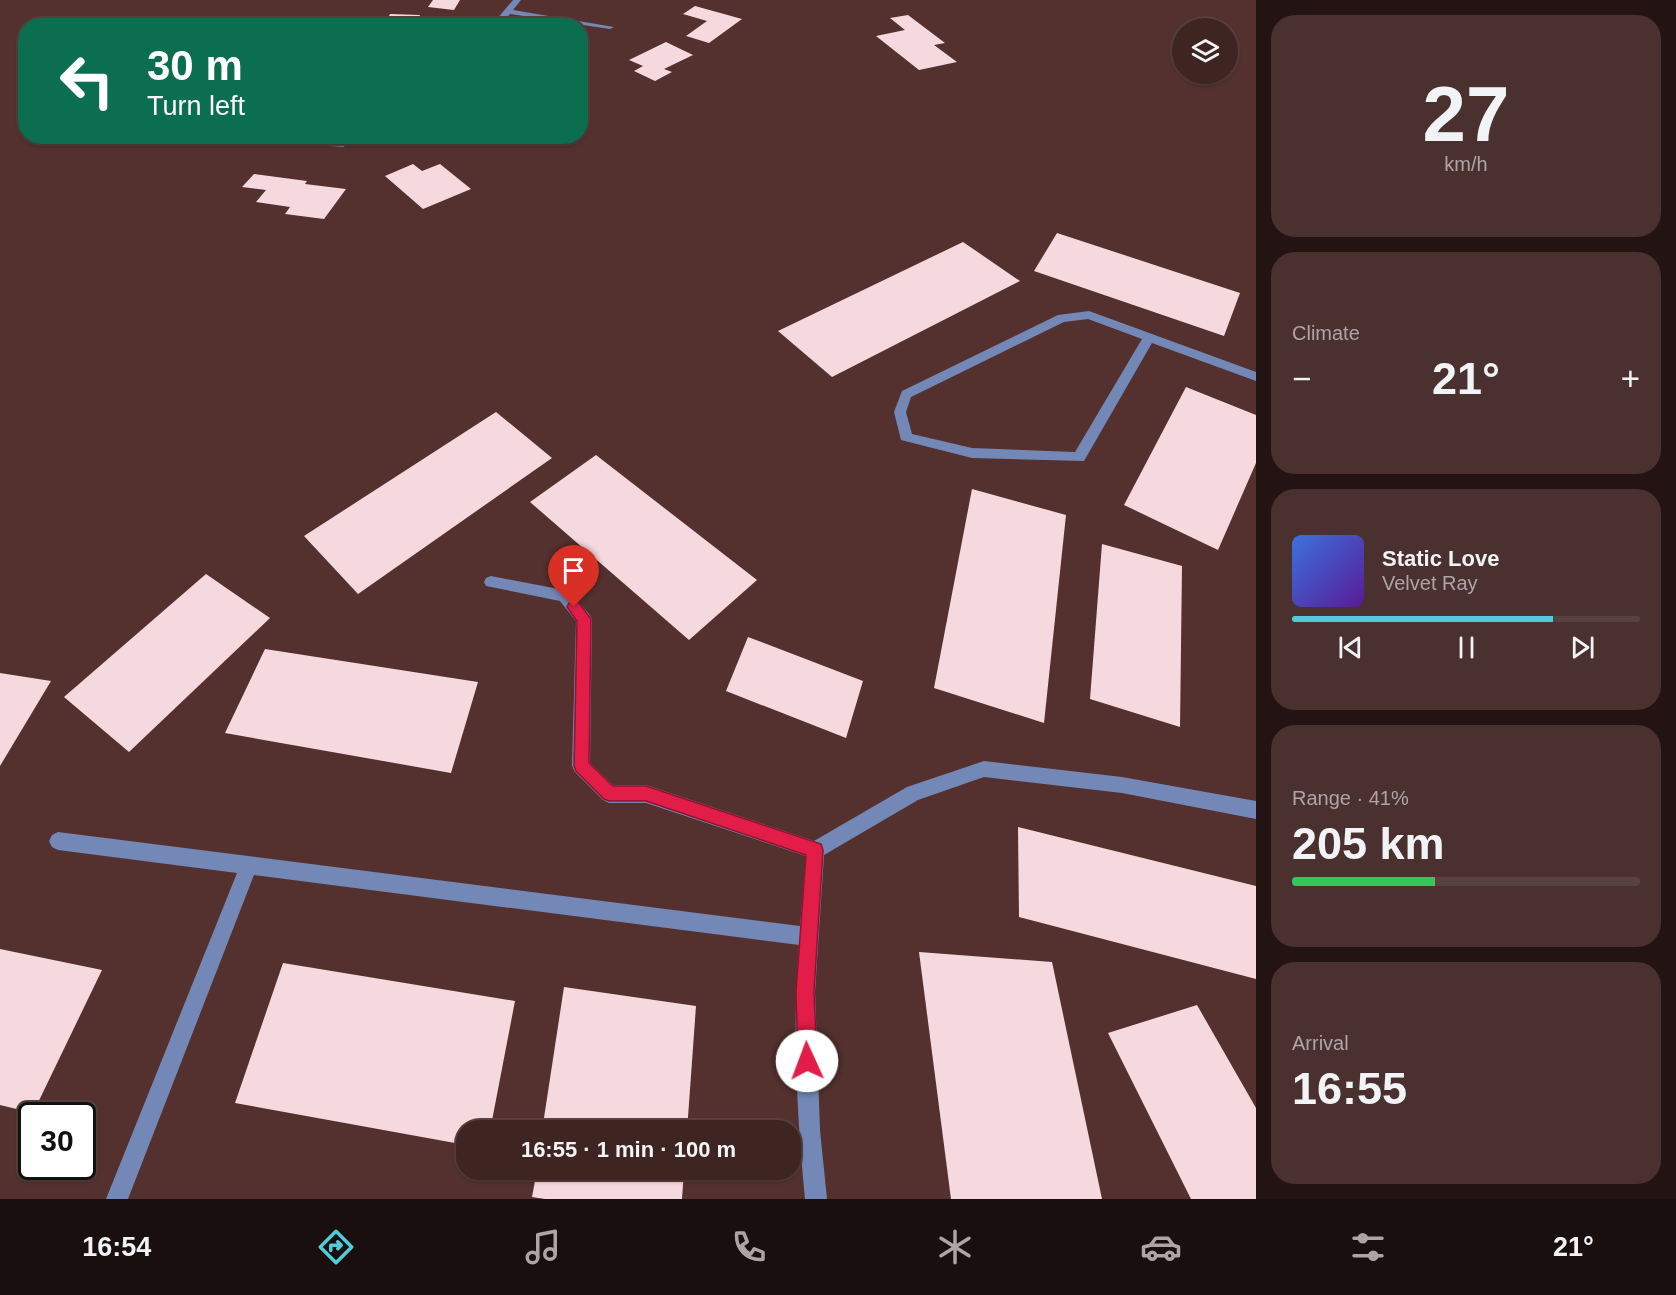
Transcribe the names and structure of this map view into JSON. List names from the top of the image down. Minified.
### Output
{"page":{"tile":[["27","km/h"],"Climate",["Range · 41%","205 km"],["Arrival","16:55"]],"turn":["30 m","Turn left"],"heat":["−","21°","+"],"song":["Static Love","Velvet Ray"],"limit":"30","trip":"16:55 · 1 min · 100 m","tabs":["16:54","21°"]}}
